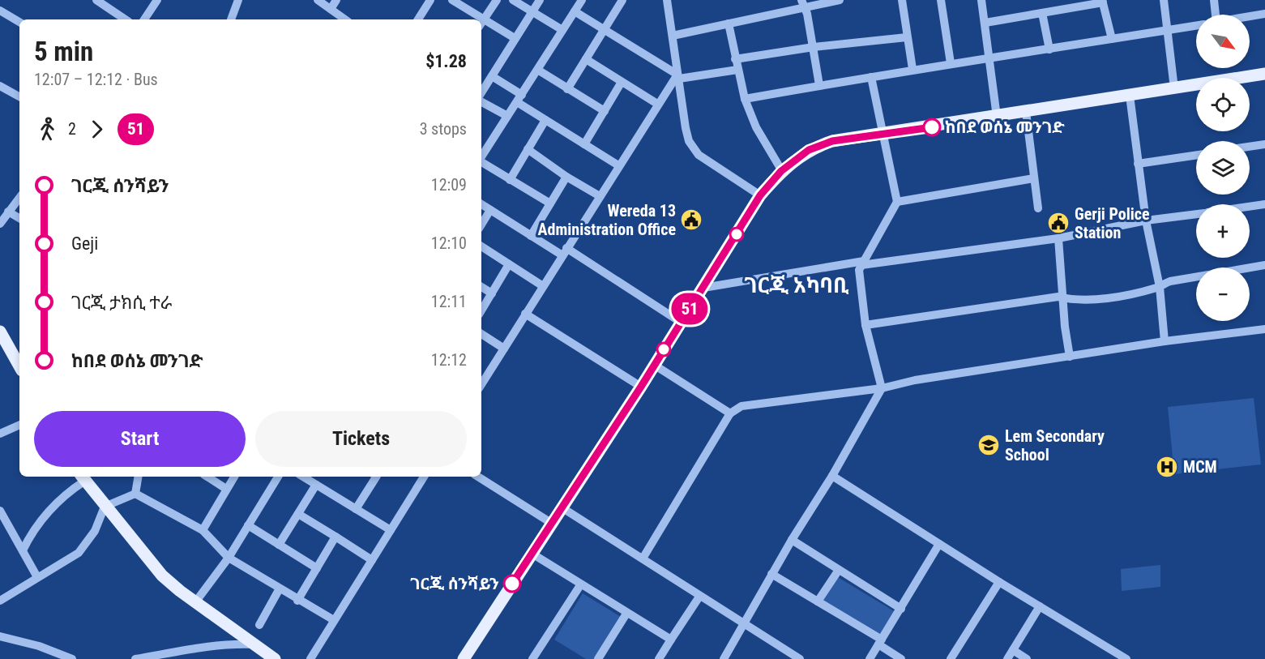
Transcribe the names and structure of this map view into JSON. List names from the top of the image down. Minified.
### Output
{"districts":["ገርጂ አካባቢ"],"places":{"other":["ከበደ ወሰኔ መንገድ","ገርጂ ሰንሻይን"],"public building":["Wereda 13 Administration Office","Gerji Police Station"],"school or university":["Lem Secondary School"],"hospital":["MCM"]},"lines":["bus line 51"],"north":"bottom right","page":{"on_map":"51","map_buttons":["+","−"],"heading":["5 min","12:07 – 12:12 · Bus","$1.28"],"legs":["2","51","3 stops"],"list":[{"name":"ገርጂ ሰንሻይን","value":"12:09"},{"name":"Geji","value":"12:10"},{"name":"ገርጂ ታክሲ ተራ","value":"12:11"},{"name":"ከበደ ወሰኔ መንገድ","value":"12:12"}],"buttons":["Start","Tickets"]}}
